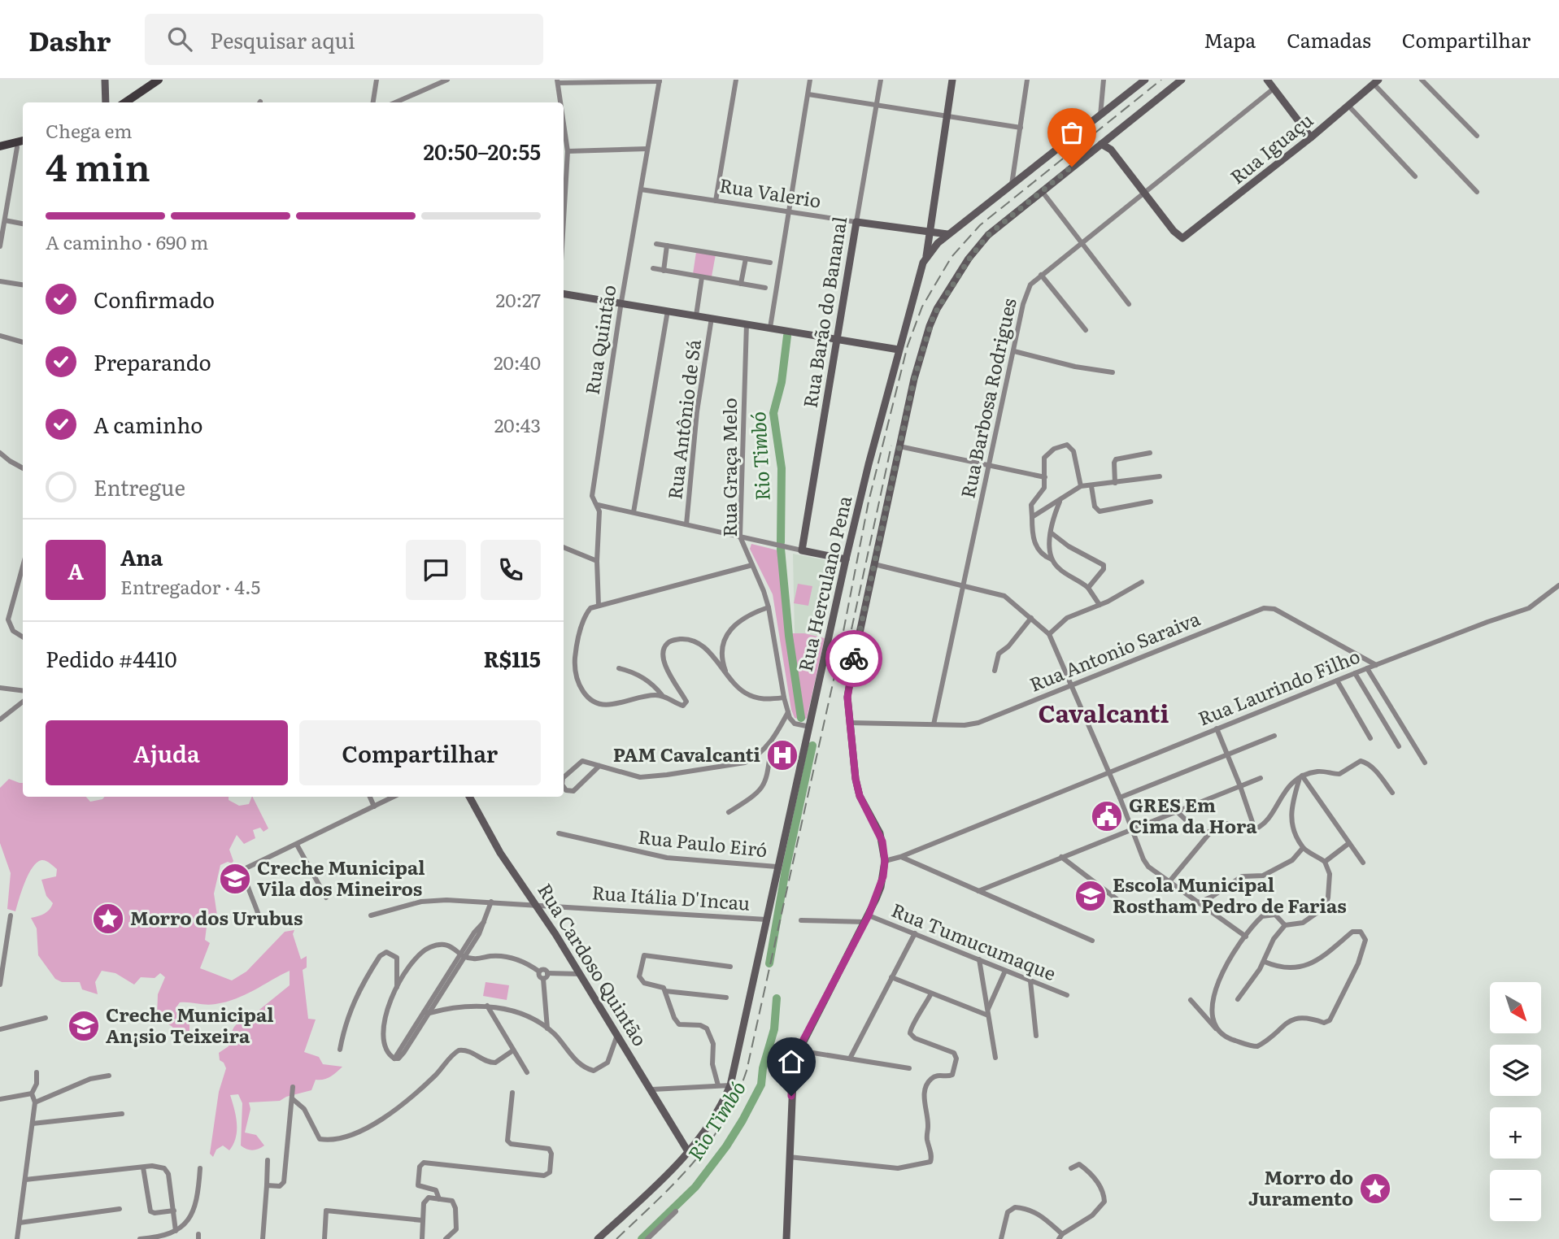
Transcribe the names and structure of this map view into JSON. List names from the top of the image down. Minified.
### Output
{"streets":{"main road":["Rua Iguaçu","Rua Valerio","Rua Barão do Bananal","Rua Herculano Pena","Rua Cardoso Quintão"],"street":["Rua Quintão","Rua Barbosa Rodrigues","Rua Antônio de Sá","Rua Graça Melo","Rua Antonio Saraiva","Rua Laurindo Filho","Rua Paulo Eiró","Rua Itália D'Incau","Rua Tumucumaque"]},"crossings":[["Rua Iguaçu","Rua Barbosa Rodrigues"],["Rua Valerio","Rua Barão do Bananal"],["Rua Valerio","Rua Quintão"],["Rua Valerio","Rua Herculano Pena"],["Rua Barbosa Rodrigues","Rua Antonio Saraiva"],["Rua Herculano Pena","Rua Paulo Eiró"],["Rua Herculano Pena","Rua Itália D'Incau"],["Rua Herculano Pena","Rua Cardoso Quintão"],["Rua Antonio Saraiva","Rua Laurindo Filho"],["Rua Itália D'Incau","Rua Cardoso Quintão"]],"districts":["Cavalcanti"],"water":["Rio Timbó"],"places":{"hospital":["PAM Cavalcanti"],"public building":["GRES Em Cima da Hora"],"school or university":["Creche Municipal Vila dos Mineiros","Escola Municipal Rostham Pedro de Farias","Creche Municipal An¡sio Teixeira"],"place":["Morro dos Urubus","Morro do Juramento"]},"north":"bottom right","page":{"header":"Dashr","search":"Pesquisar aqui","nav":["Mapa","Camadas","Compartilhar"],"heading":["4 min","Chega em","20:50–20:55"],"panel":["Ana","Entregador · 4.5","Pedido #4410","R$115"],"bar":"A caminho · 690 m","list":[["Confirmado","20:27"],["Preparando","20:40"],["A caminho","20:43"],"Entregue"],"round":"A","buttons":["Ajuda","Compartilhar"],"map_buttons":["+","−"]}}
